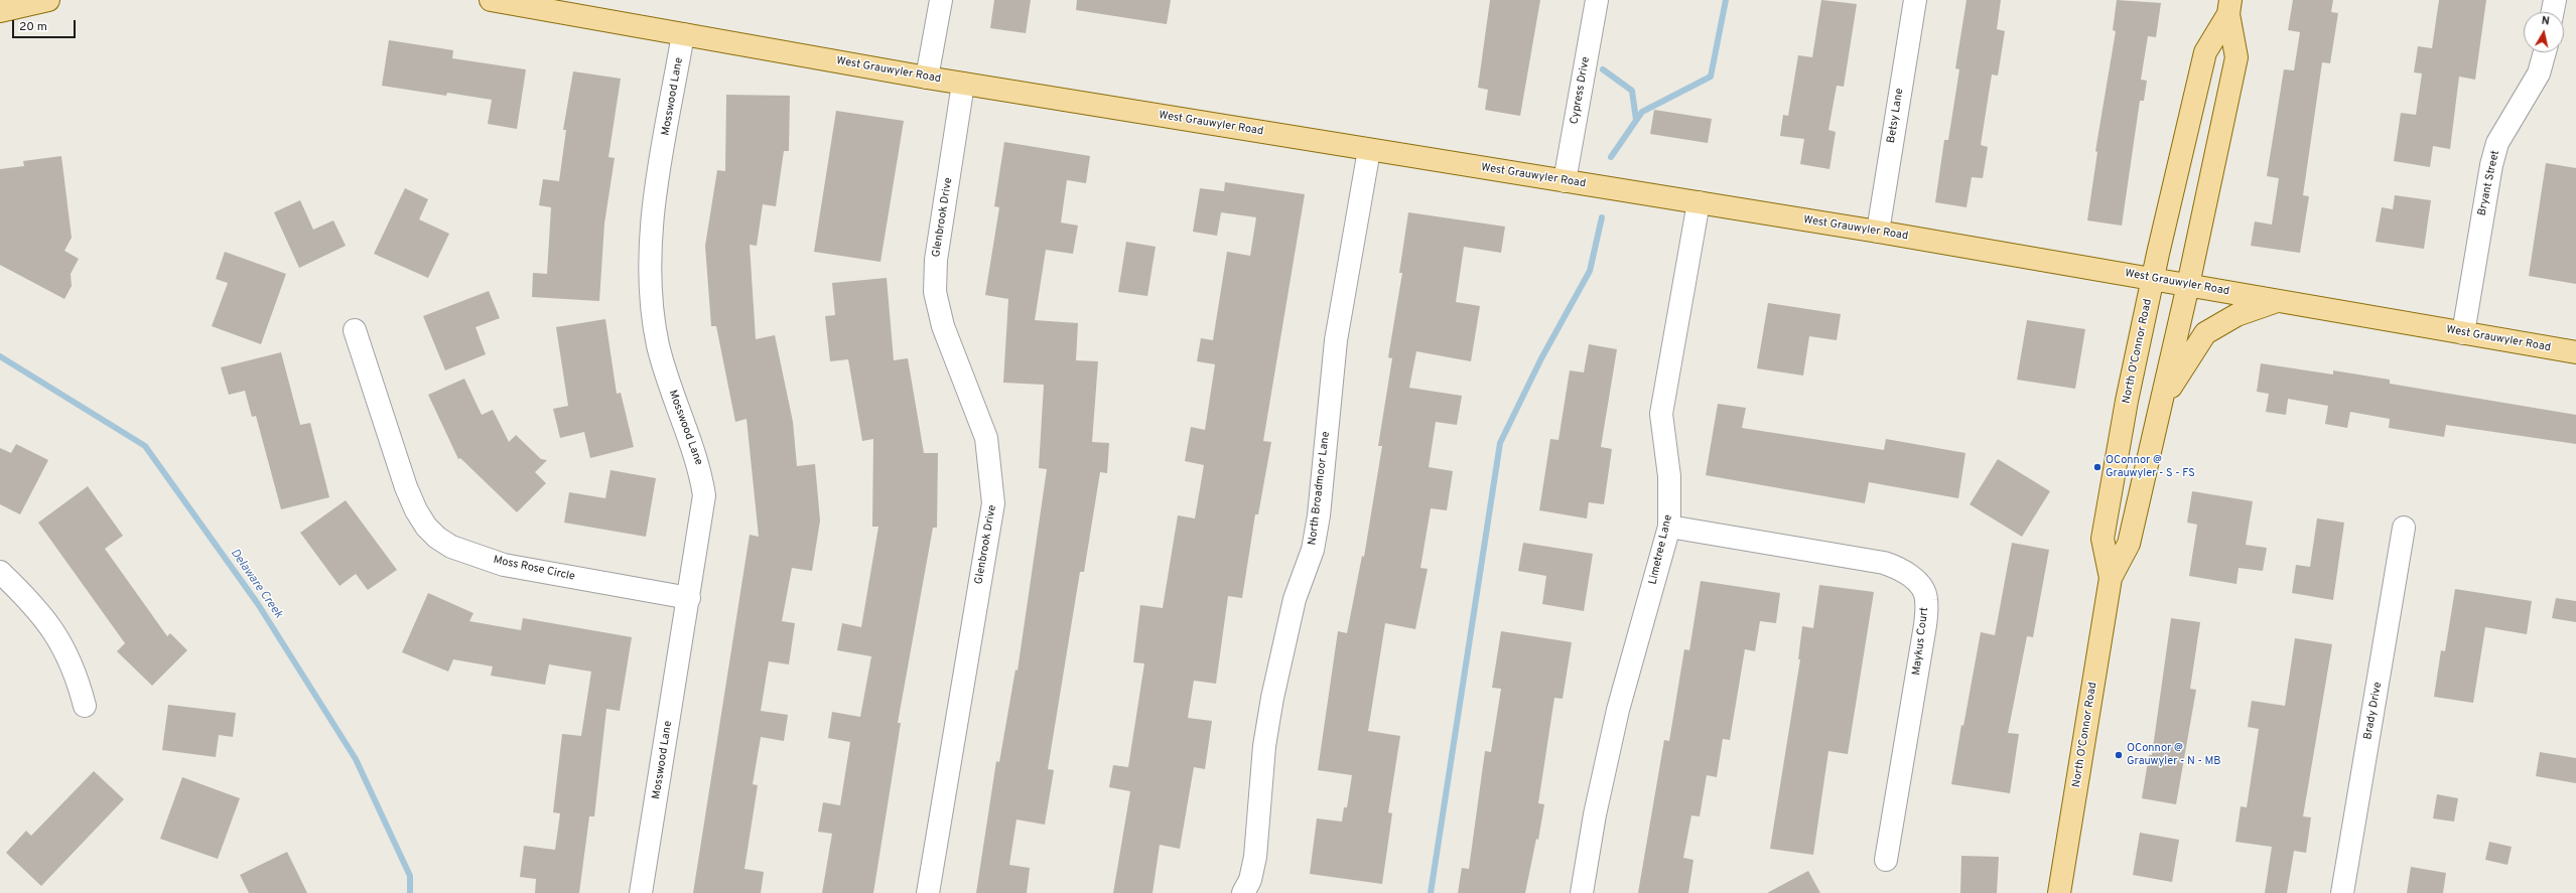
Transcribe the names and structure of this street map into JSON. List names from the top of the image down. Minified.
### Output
{"streets":{"main road":["West Grauwyler Road","North O'Connor Road"],"street":["Cypress Drive","Mosswood Lane","Betsy Lane","Bryant Street","Glenbrook Drive","North Broadmoor Lane","Limetree Lane","Moss Rose Circle","Maykus Court","Brady Drive"]},"crossings":[["West Grauwyler Road","Cypress Drive"],["West Grauwyler Road","Mosswood Lane"],["West Grauwyler Road","Betsy Lane"],["West Grauwyler Road","Bryant Street"],["West Grauwyler Road","Glenbrook Drive"],["West Grauwyler Road","North O'Connor Road"],["West Grauwyler Road","North Broadmoor Lane"],["West Grauwyler Road","Limetree Lane"],["Mosswood Lane","Moss Rose Circle"],["Limetree Lane","Maykus Court"]],"water":["Delaware Creek"],"places":["OConnor @ Grauwyler - S - FS","OConnor @ Grauwyler - N - MB"],"scale_bar":"20 m","north":"top"}
